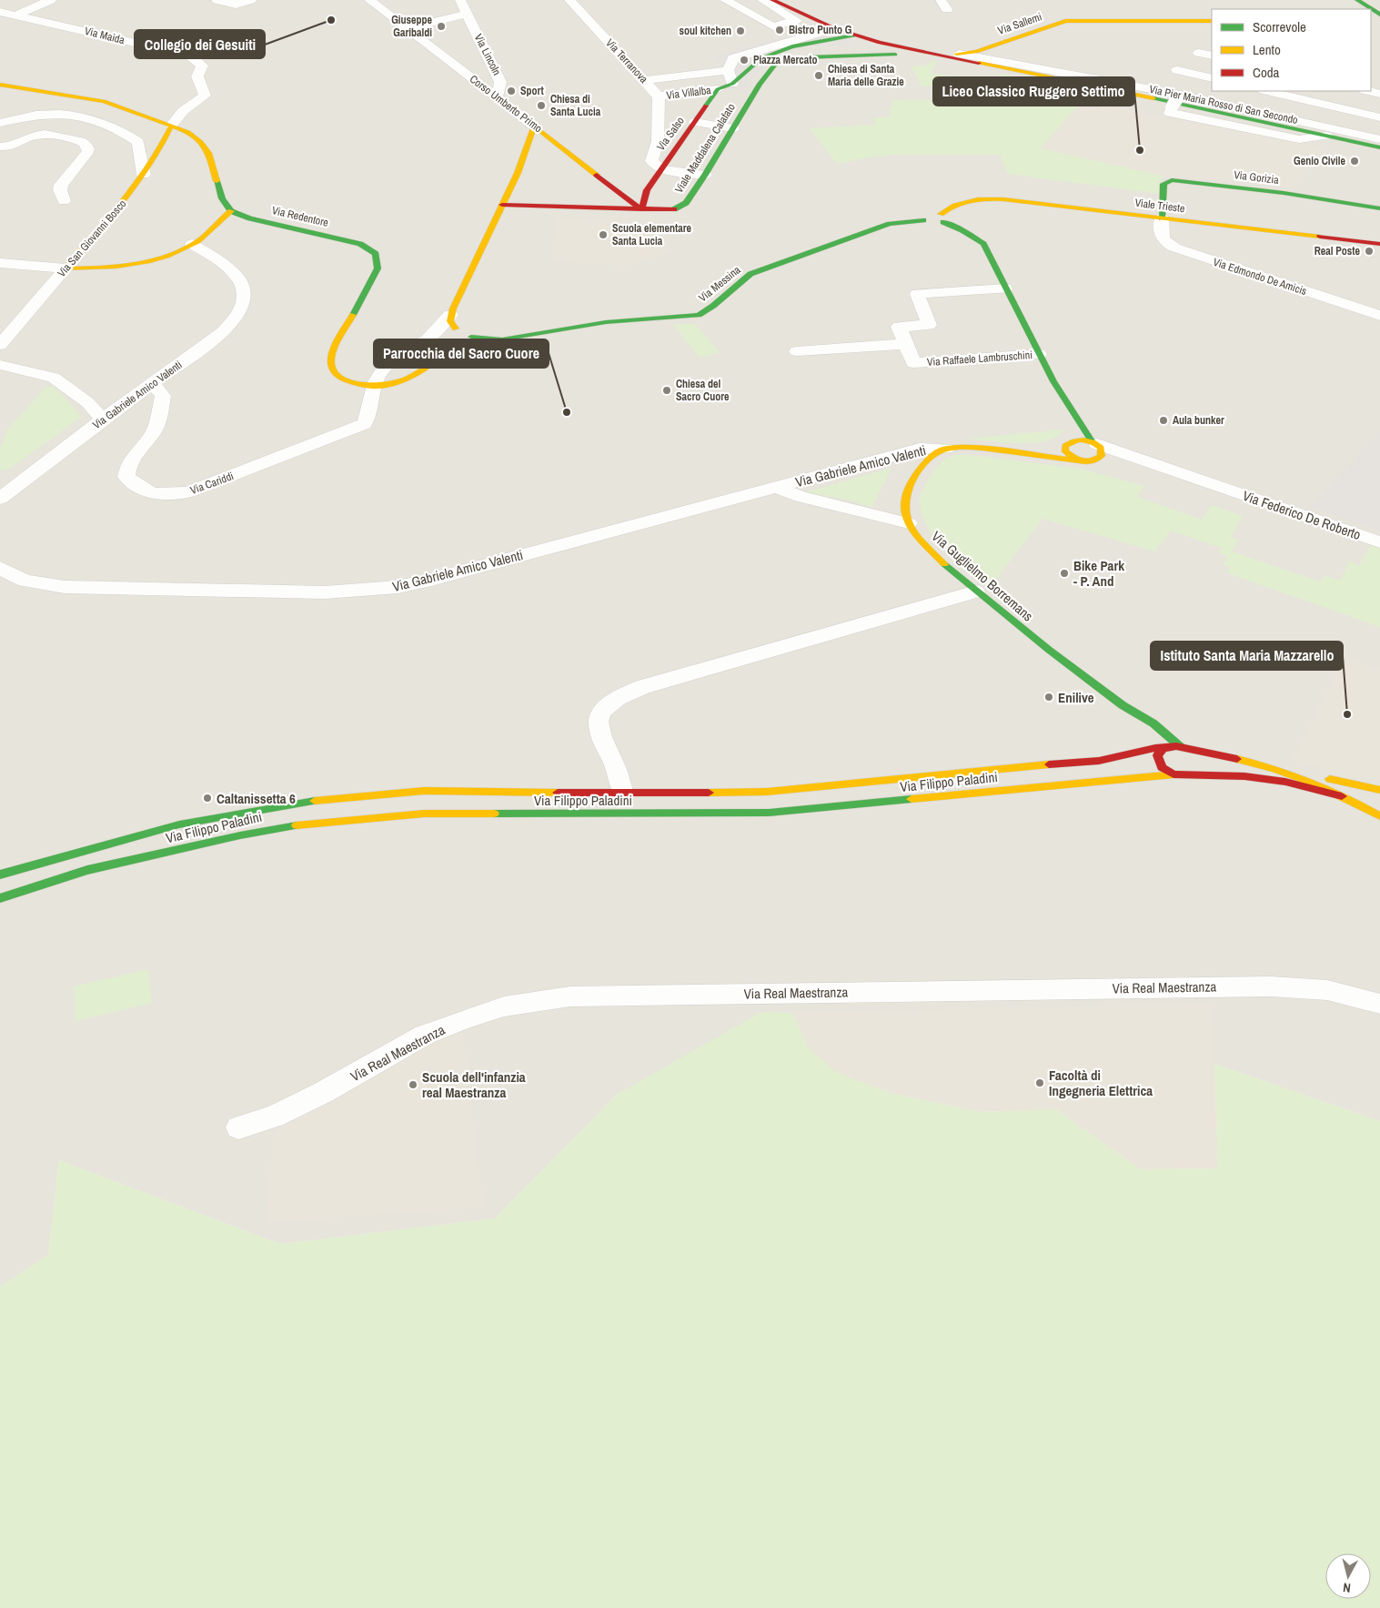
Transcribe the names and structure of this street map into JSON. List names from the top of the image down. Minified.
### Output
{"streets":{"main road":["Via Sallemi","Corso Umberto Primo","Via Pier Maria Rosso di San Secondo","Via Salso","Viale Maddalena Calafato","Via Gorizia","Viale Trieste","Via Redentore","Via San Giovanni Bosco","Via Messina","Via Guglielmo Borremans","Via Filippo Paladini"],"street":["Via Maida","Via Lincoln","Via Terranova","Via Villalba","Via Edmondo De Amicis","Via Raffaele Lambruschini","Via Gabriele Amico Valenti","Via Cariddi","Via Federico De Roberto","Via Real Maestranza"]},"crossings":[["Via Sallemi","Via Pier Maria Rosso di San Secondo"],["Via Sallemi","Viale Maddalena Calafato"],["Via Maida","Via San Giovanni Bosco"],["Via Lincoln","Corso Umberto Primo"],["Via Terranova","Via Villalba"],["Via Terranova","Via Salso"],["Via Villalba","Via Salso"],["Corso Umberto Primo","Via Salso"],["Corso Umberto Primo","Viale Maddalena Calafato"],["Via Pier Maria Rosso di San Secondo","Viale Maddalena Calafato"],["Via Salso","Viale Maddalena Calafato"],["Via Gorizia","Viale Trieste"],["Via Gorizia","Via Edmondo De Amicis"],["Viale Trieste","Via Edmondo De Amicis"],["Viale Trieste","Via Messina"],["Via Redentore","Via Cariddi"],["Via Gabriele Amico Valenti","Via Cariddi"],["Via Gabriele Amico Valenti","Via Guglielmo Borremans"]],"places":["Collegio dei Gesuiti","Giuseppe Garibaldi","Bistro Punto G","soul kitchen","Piazza Mercato","Chiesa di Santa Maria delle Grazie","Sport","Chiesa di Santa Lucia","Liceo Classico Ruggero Settimo","Genio Civile","Scuola elementare Santa Lucia","Real Poste","Chiesa del Sacro Cuore","Parrocchia del Sacro Cuore","Aula bunker","Bike Park - P. And","Enilive","Istituto Santa Maria Mazzarello","Caltanissetta 6","Facoltà di Ingegneria Elettrica","Scuola dell'infanzia real Maestranza"],"legend":["Scorrevole","Lento","Coda"],"north":"bottom"}
